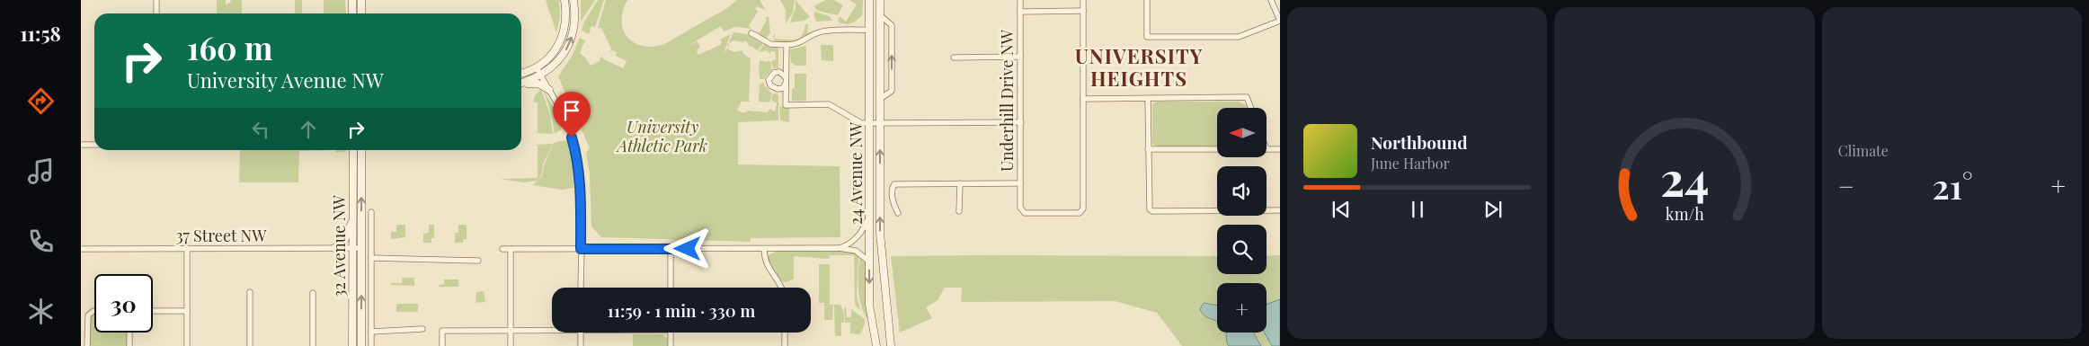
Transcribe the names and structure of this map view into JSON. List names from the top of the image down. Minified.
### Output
{"streets":{"street":["Underhill Drive NW","24 Avenue NW","37 Street NW","32 Avenue NW"]},"crossings":[["37 Street NW","32 Avenue NW"]],"districts":["UNIVERSITY HEIGHTS"],"parks":["University Athletic Park"],"north":"left","page":{"tabs":"11:58","tile":"Climate","turn":["160 m","University Avenue NW"],"map_buttons":"+","song":["Northbound","June Harbor"],"heat":["−","21°","+"],"limit":"30","trip":"11:59 · 1 min · 330 m","gauge":["24","km/h"]}}
